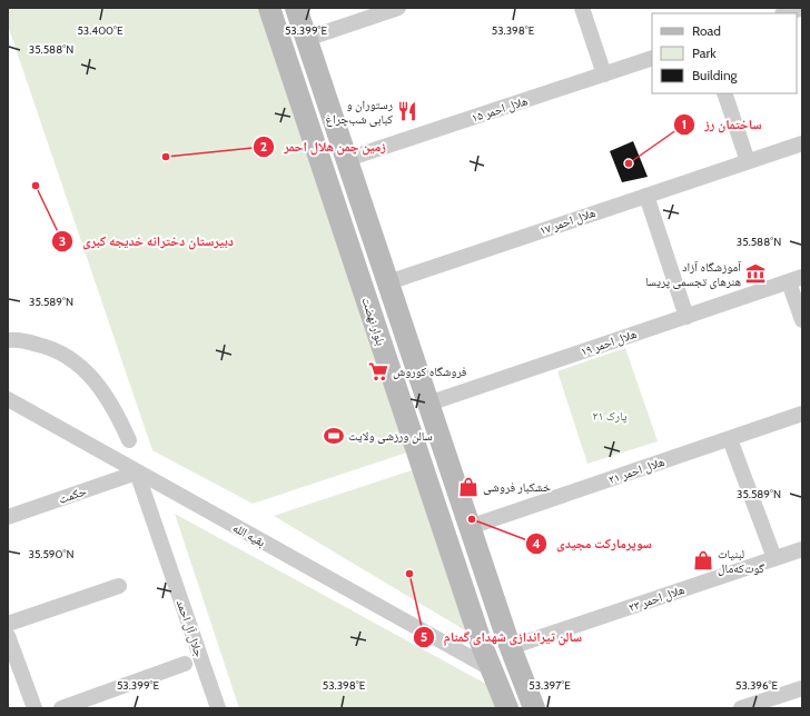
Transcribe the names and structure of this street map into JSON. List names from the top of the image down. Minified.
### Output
{"streets":{"main road":["بلوار نهضت"],"street":["هلال احمر ۱۵","هلال احمر ۱۷","هلال احمر ۱۹","هلال احمر ۲۱","حکمت","بقیه الله","هلال احمر ۲۳","جلال آل احمد"]},"crossings":[["هلال احمر ۱۵","بلوار نهضت"],["هلال احمر ۱۷","بلوار نهضت"],["بلوار نهضت","هلال احمر ۱۹"],["بلوار نهضت","هلال احمر ۲۱"],["بلوار نهضت","بقیه الله"],["بلوار نهضت","هلال احمر ۲۳"],["حکمت","بقیه الله"],["حکمت","جلال آل احمد"],["بقیه الله","جلال آل احمد"]],"parks":["پارک ۲۱"],"places":{"restaurant":["رستوران و کبابی شب‌چراغ"],"other":["زمین چمن هلال احمر","ساختمان رز","دبیرستان دخترانه خدیجه کبری","سوپرمارکت مجیدی","سالن تیراندازی شهدای گمنام"],"museum":["آموزشگاه آزاد هنرهای تجسمی پریسا"],"supermarket":["فروشگاه کوروش"],"sports":["سالن ورزشی ولایت"],"shop":["خشکبار فروشی","لبنیات گوت‌که‌مال"]},"legend":["Road","Park","Building"],"coordinates":["53.400°E","53.399°E","53.398°E","35.588°N","35.589°N","35.590°N","53.397°E","53.396°E"]}
